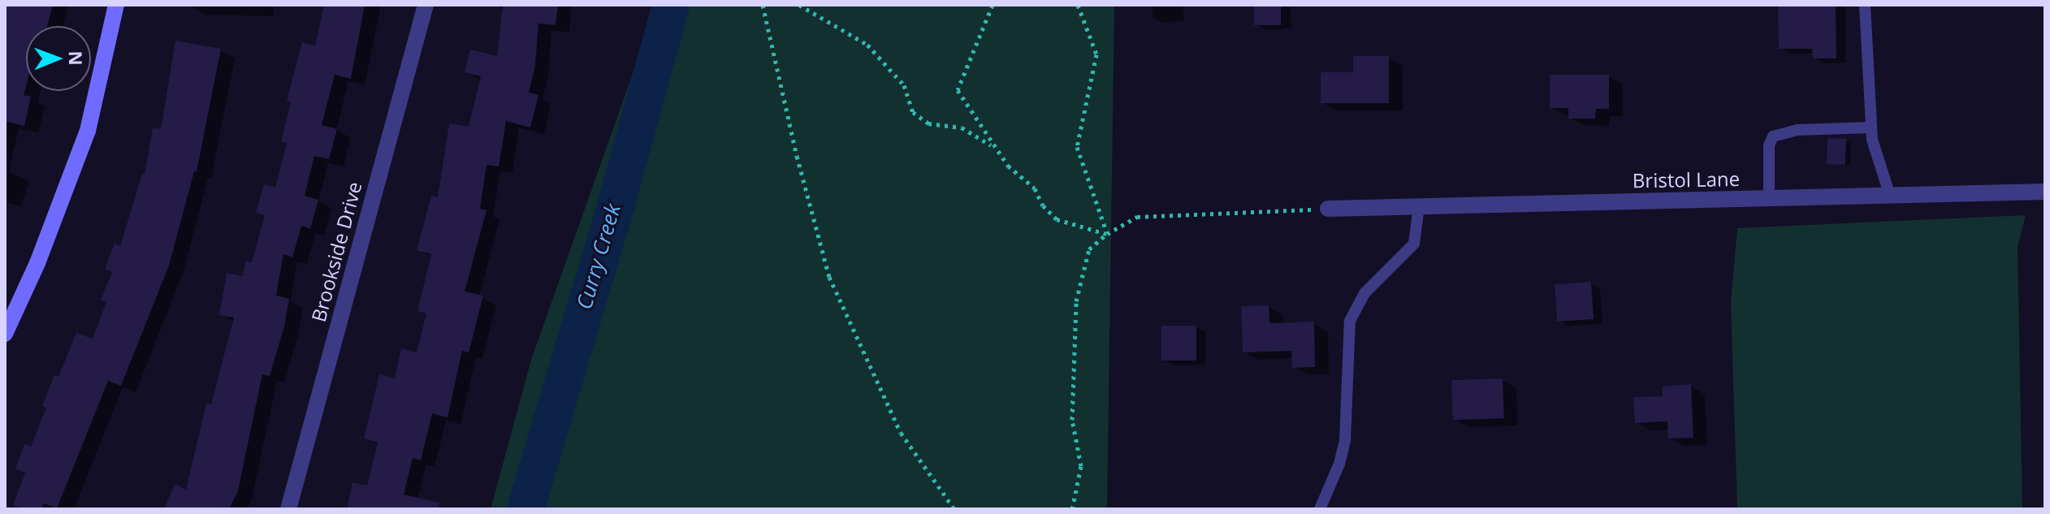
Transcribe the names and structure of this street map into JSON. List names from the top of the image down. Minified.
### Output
{"streets":{"street":["Bristol Lane","Brookside Drive"]},"water":["Curry Creek"],"north":"right"}
